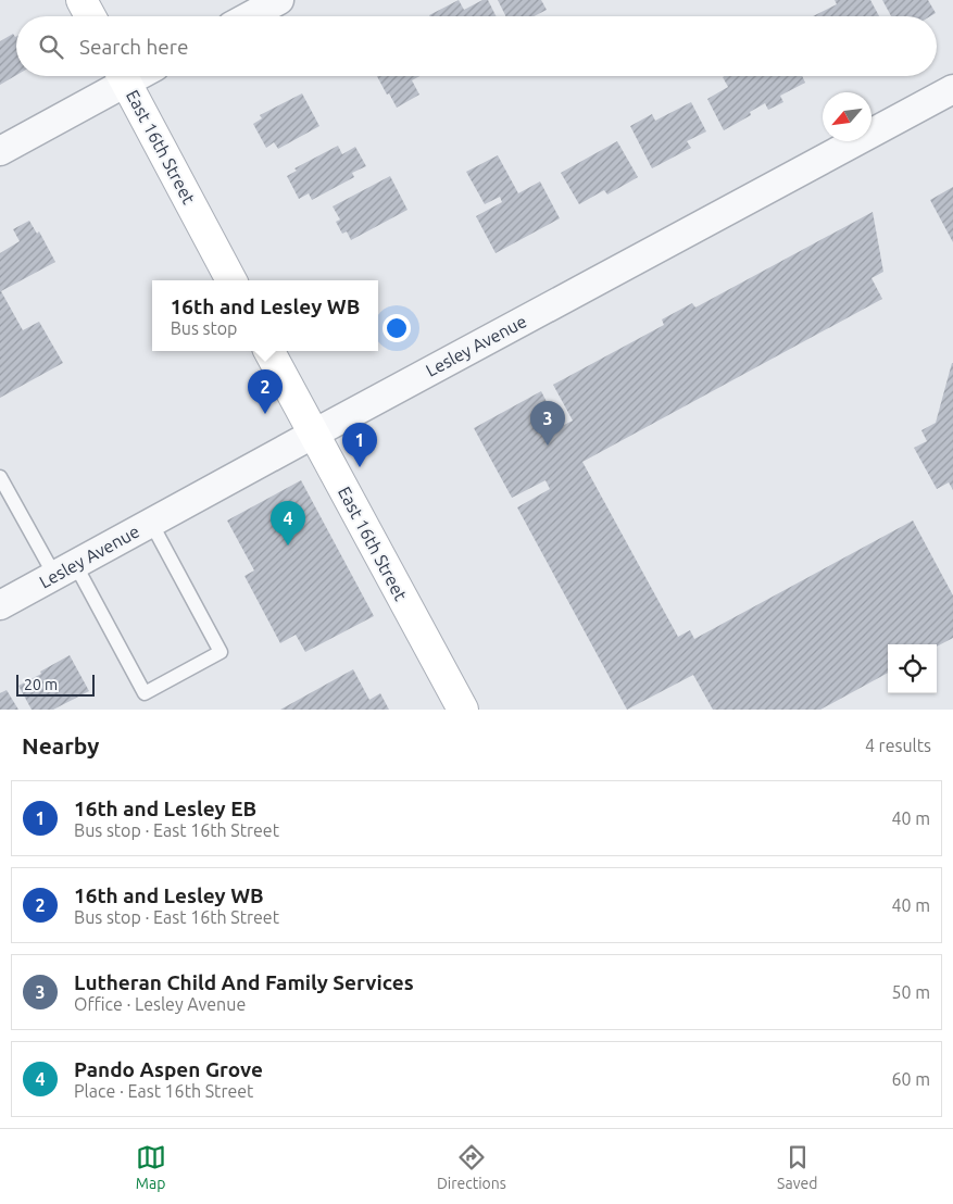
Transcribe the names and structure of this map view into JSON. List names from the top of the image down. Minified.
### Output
{"streets":{"main road":["East 16th Street"],"street":["Lesley Avenue"]},"crossings":[["East 16th Street","Lesley Avenue"]],"scale_bar":"20 m","north":"bottom left","page":{"search":"Search here","popup":["16th and Lesley WB","Bus stop"],"pins":["2","3","1","4"],"scale":"20 m","heading":["Nearby","4 results"],"list":[{"mark":"1","name":"16th and Lesley EB","note":"Bus stop · East 16th Street","value":"40 m"},{"mark":"2","name":"16th and Lesley WB","note":"Bus stop · East 16th Street","value":"40 m"},{"mark":"3","name":"Lutheran Child And Family Services","note":"Office · Lesley Avenue","value":"50 m"},{"mark":"4","name":"Pando Aspen Grove","note":"Place · East 16th Street","value":"60 m"}],"nav":["Map","Directions","Saved"]}}
